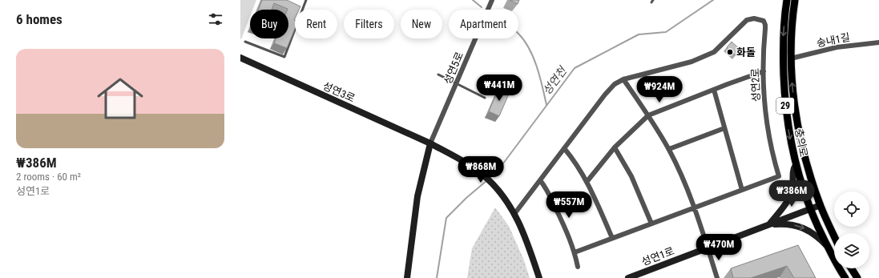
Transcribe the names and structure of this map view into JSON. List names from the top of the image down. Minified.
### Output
{"streets":{"main road":["29","충의로"],"street":["송내1길","성연5로","성연2로","성연3로","성연1로"]},"crossings":[["송내1길","충의로"],["성연5로","성연3로"],["성연2로","성연3로"],["충의로","성연1로"]],"water":["성연천"],"places":["화돌"],"page":{"heading":"6 homes","chip":["Buy","Rent","Filters","New","Apartment"],"list":[{"name":"₩386M","note":"2 rooms · 60 m² · 성연1로"}],"price":["₩441M","₩924M","₩868M","₩386M","₩557M","₩470M"]}}
